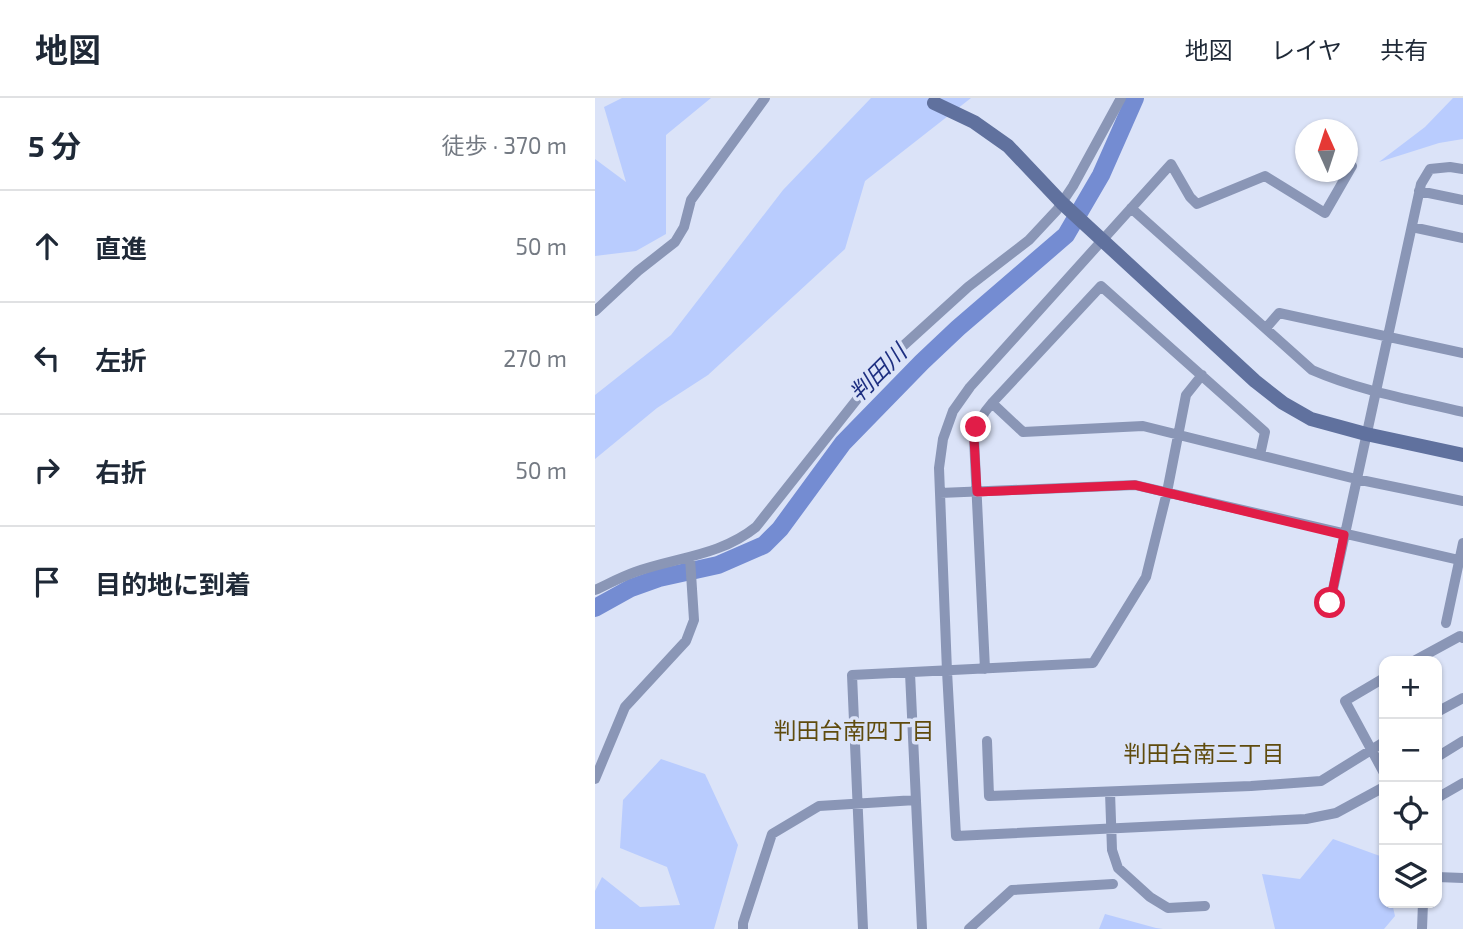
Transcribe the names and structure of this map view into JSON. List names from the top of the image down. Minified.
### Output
{"districts":["判田台南四丁目","判田台南三丁目"],"water":["判田川"],"north":"top","page":{"header":"地図","nav":["地図","レイヤ","共有"],"heading":["5 分","徒歩 · 370 m"],"list":[["直進","50 m"],["左折","270 m"],["右折","50 m"],"目的地に到着"],"map_buttons":["+","−"]}}
